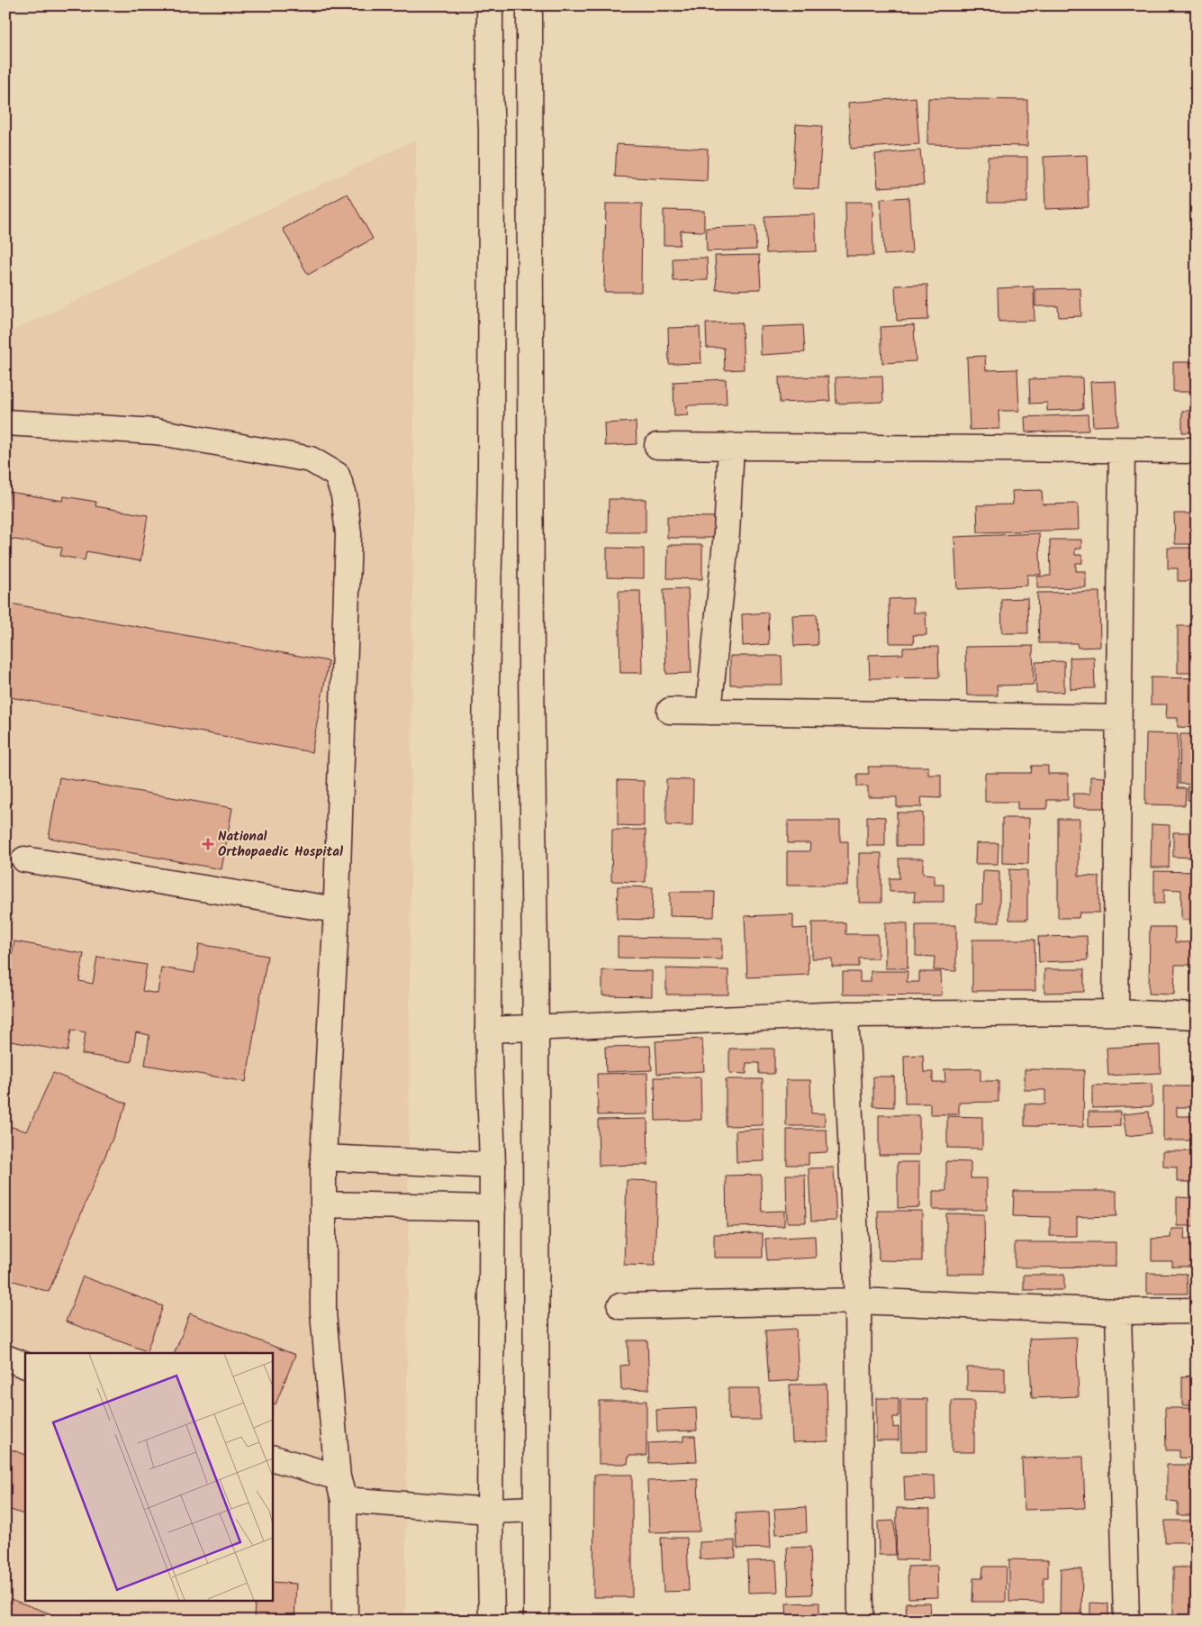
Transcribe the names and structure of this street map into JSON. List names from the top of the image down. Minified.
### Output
{"places":{"health":["National Orthopaedic Hospital"]}}
